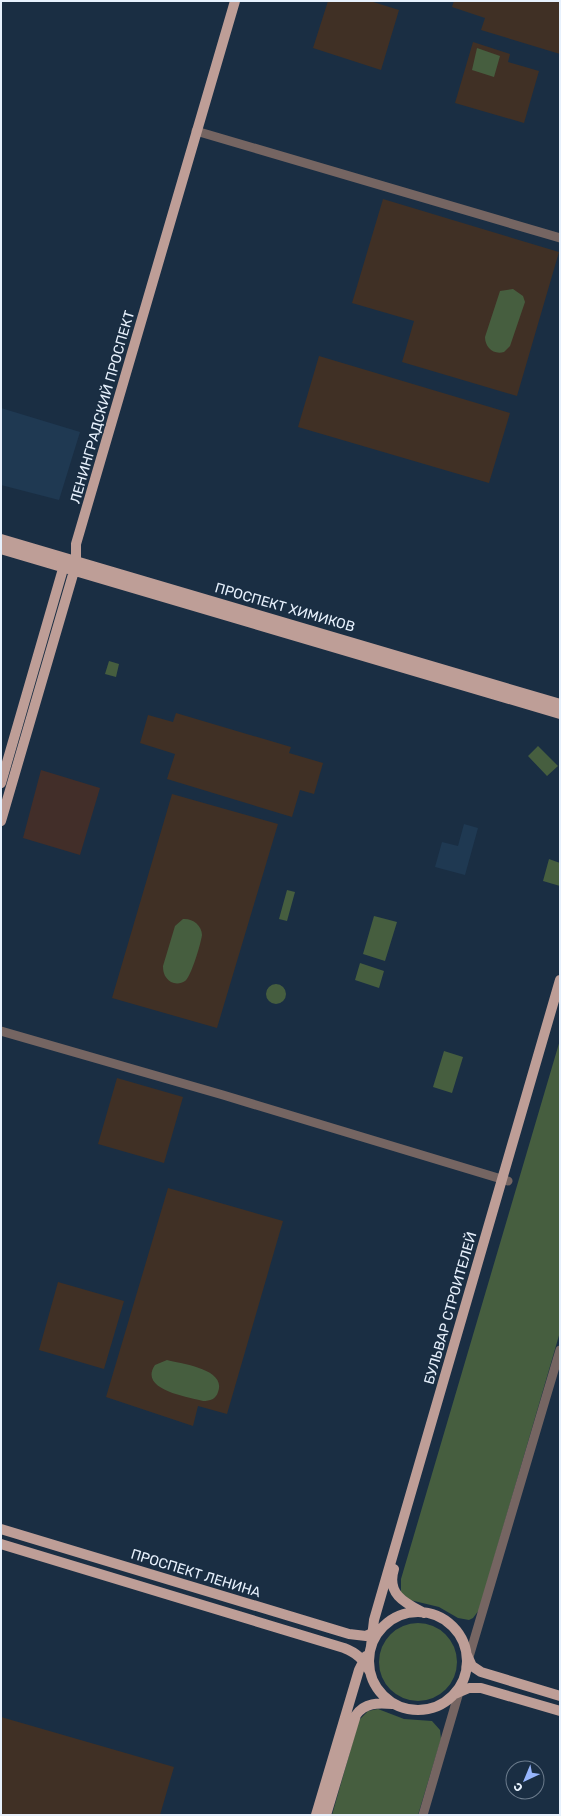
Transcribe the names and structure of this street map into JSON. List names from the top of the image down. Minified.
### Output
{"streets":{"main road":["ЛЕНИНГРАДСКИЙ ПРОСПЕКТ","ПРОСПЕКТ ХИМИКОВ","БУЛЬВАР СТРОИТЕЛЕЙ","ПРОСПЕКТ ЛЕНИНА"]},"crossings":[["ЛЕНИНГРАДСКИЙ ПРОСПЕКТ","ПРОСПЕКТ ХИМИКОВ"],["БУЛЬВАР СТРОИТЕЛЕЙ","ПРОСПЕКТ ЛЕНИНА"]],"north":"bottom left"}
